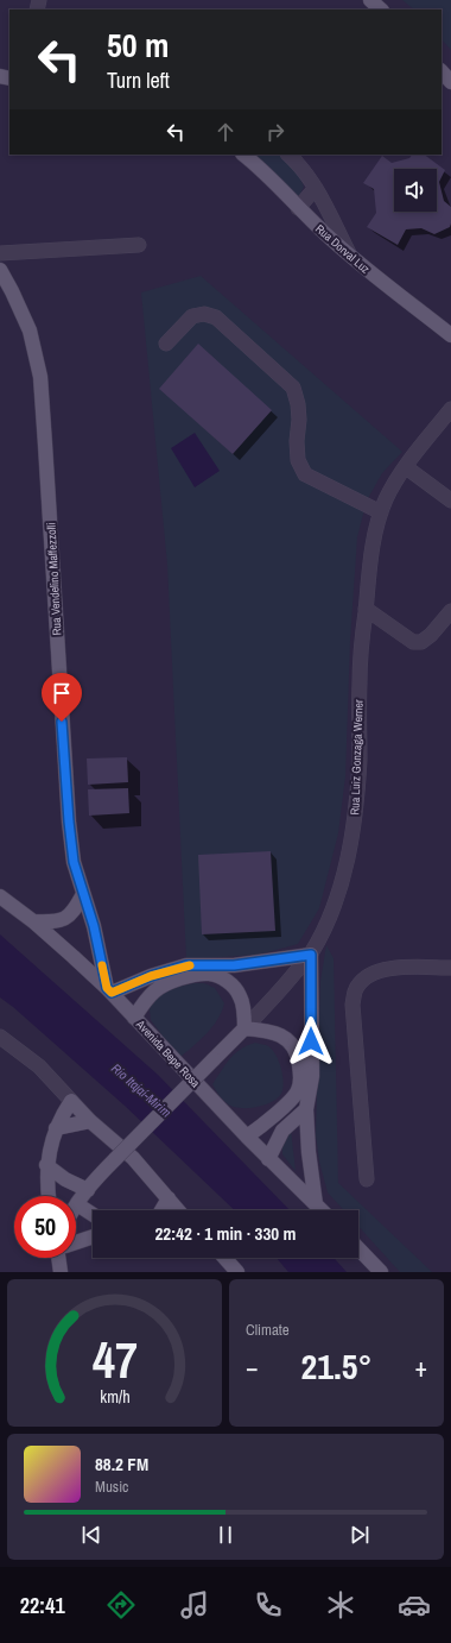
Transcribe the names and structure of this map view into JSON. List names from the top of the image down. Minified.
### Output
{"streets":{"main road":["Rua Dorval Luz","Rua Vendelino Maffezzolli","Rua Luiz Gonzaga Werner","Avenida Bepe Rosa"]},"crossings":[["Rua Vendelino Maffezzolli","Avenida Bepe Rosa"]],"water":["Rio Itajaí-Mirim"],"page":{"turn":["50 m","Turn left"],"limit":"50","trip":"22:42 · 1 min · 330 m","tile":"Climate","heat":["−","21.5°","+"],"song":["88.2 FM","Music"],"tabs":"22:41","gauge":["47","km/h"]}}
